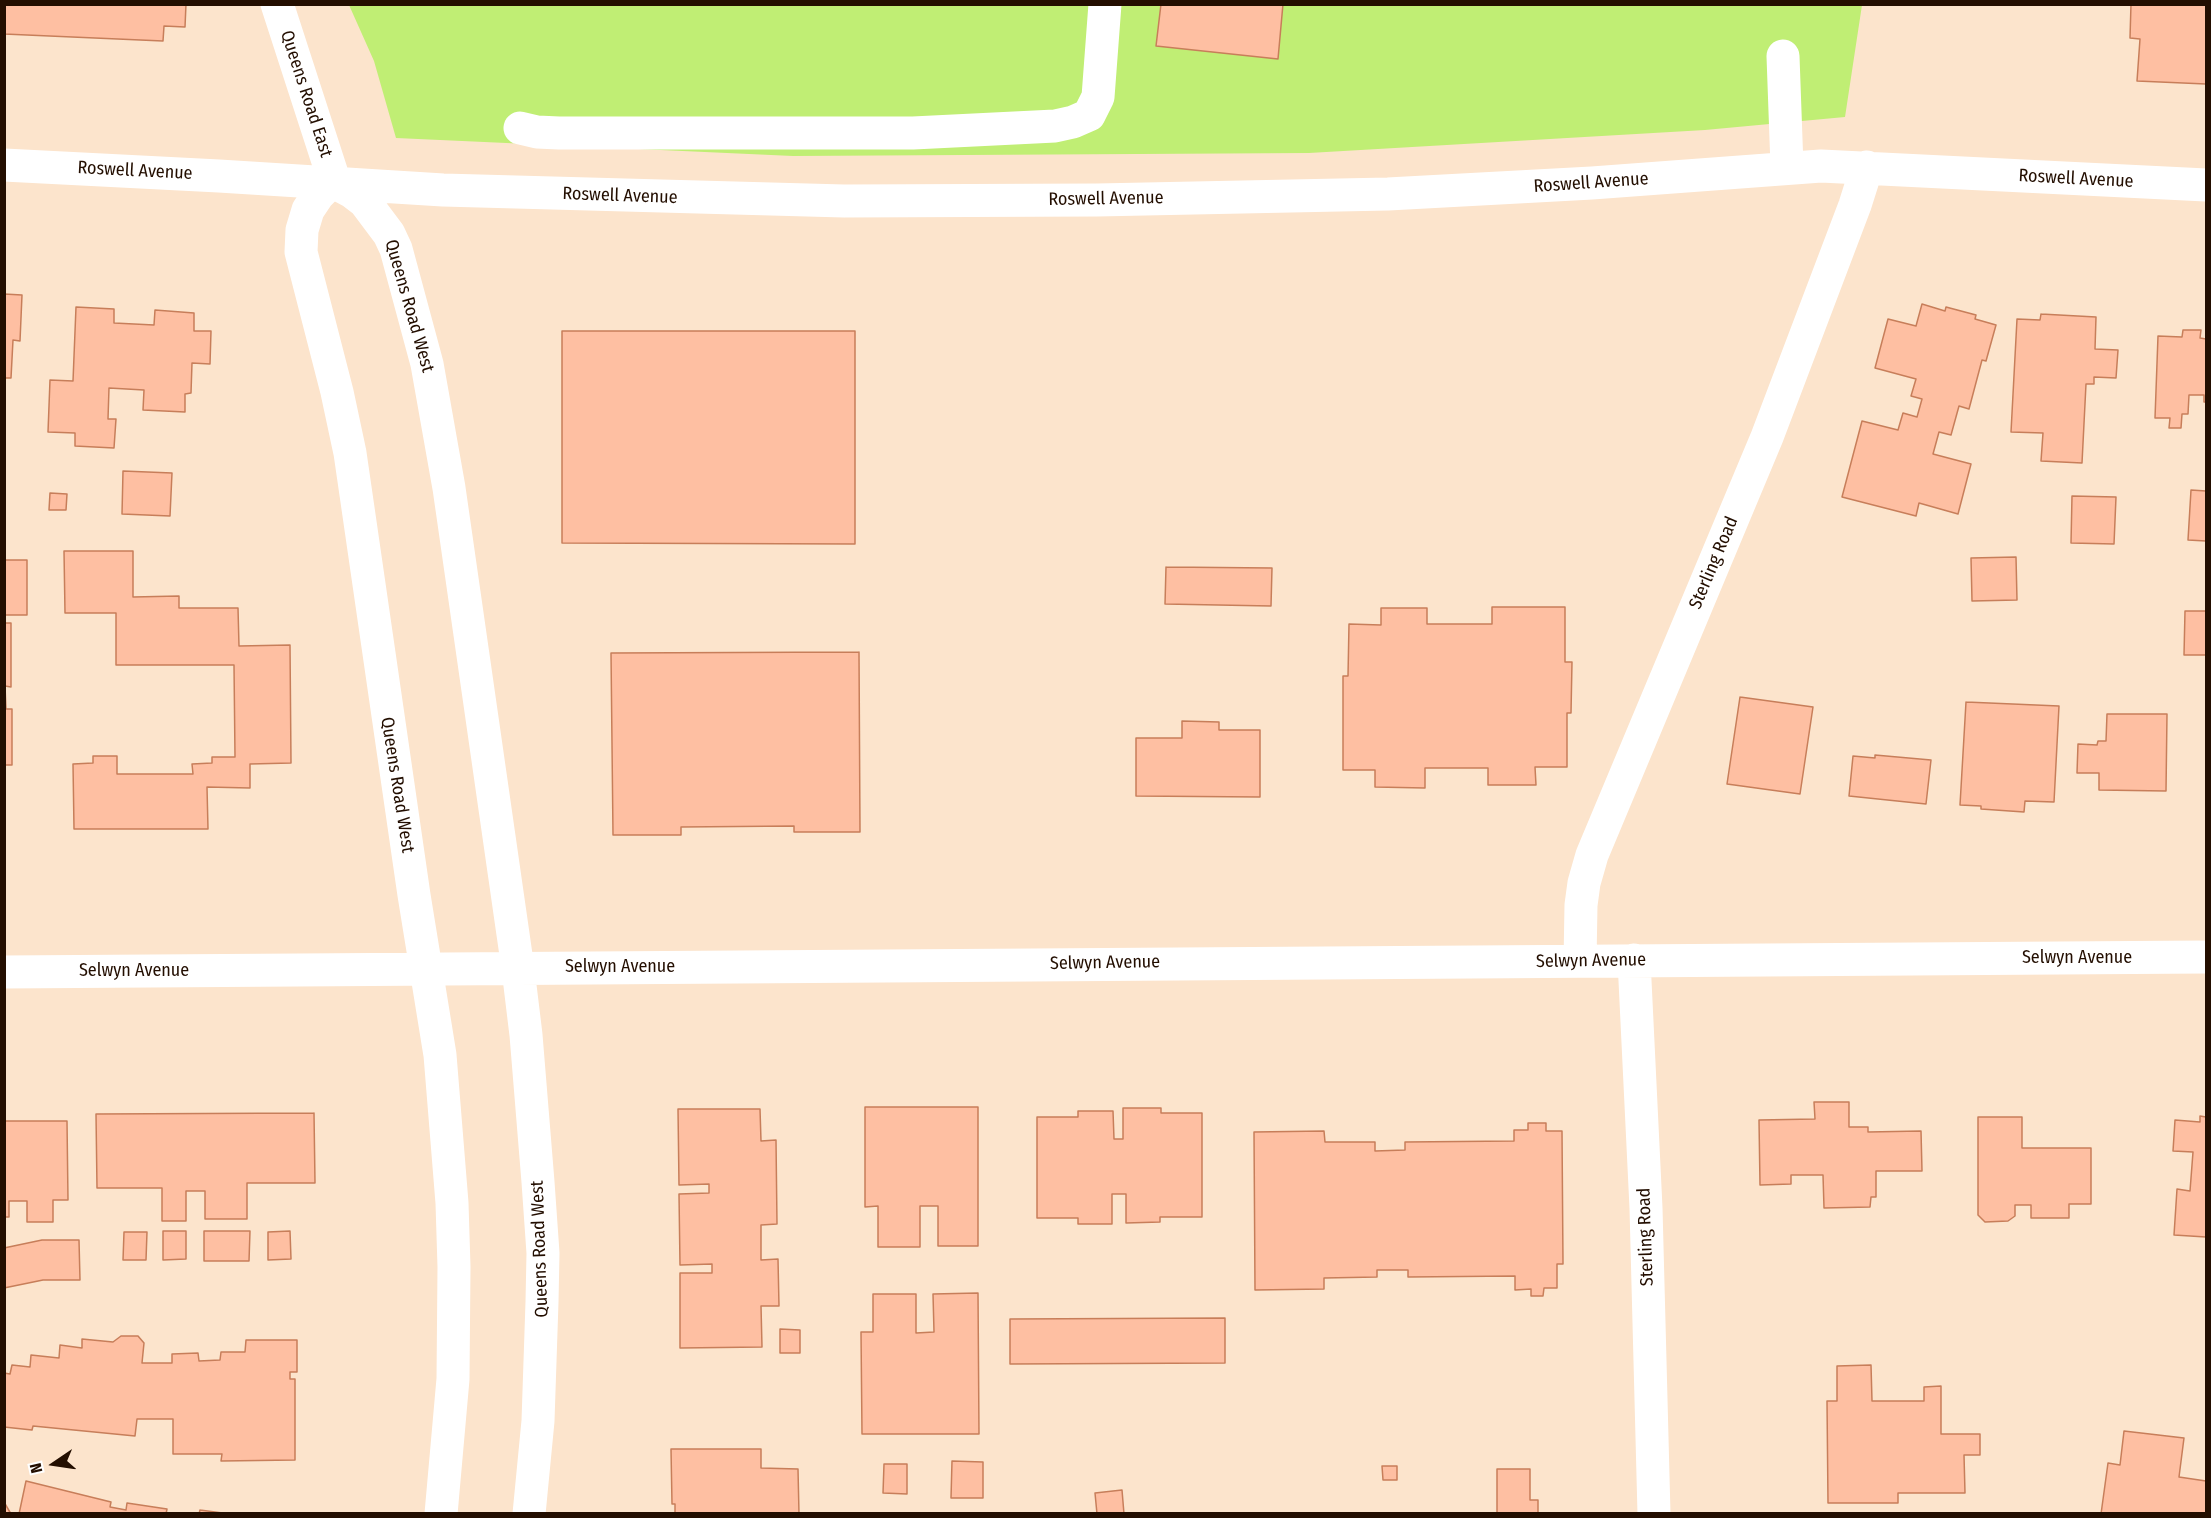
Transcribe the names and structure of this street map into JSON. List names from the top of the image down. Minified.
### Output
{"streets":{"street":["Queens Road East","Roswell Avenue","Queens Road West","Sterling Road","Selwyn Avenue"]},"crossings":[["Queens Road East","Roswell Avenue"],["Queens Road East","Queens Road West"],["Roswell Avenue","Queens Road West"],["Roswell Avenue","Sterling Road"],["Queens Road West","Selwyn Avenue"],["Sterling Road","Selwyn Avenue"]],"north":"left"}
